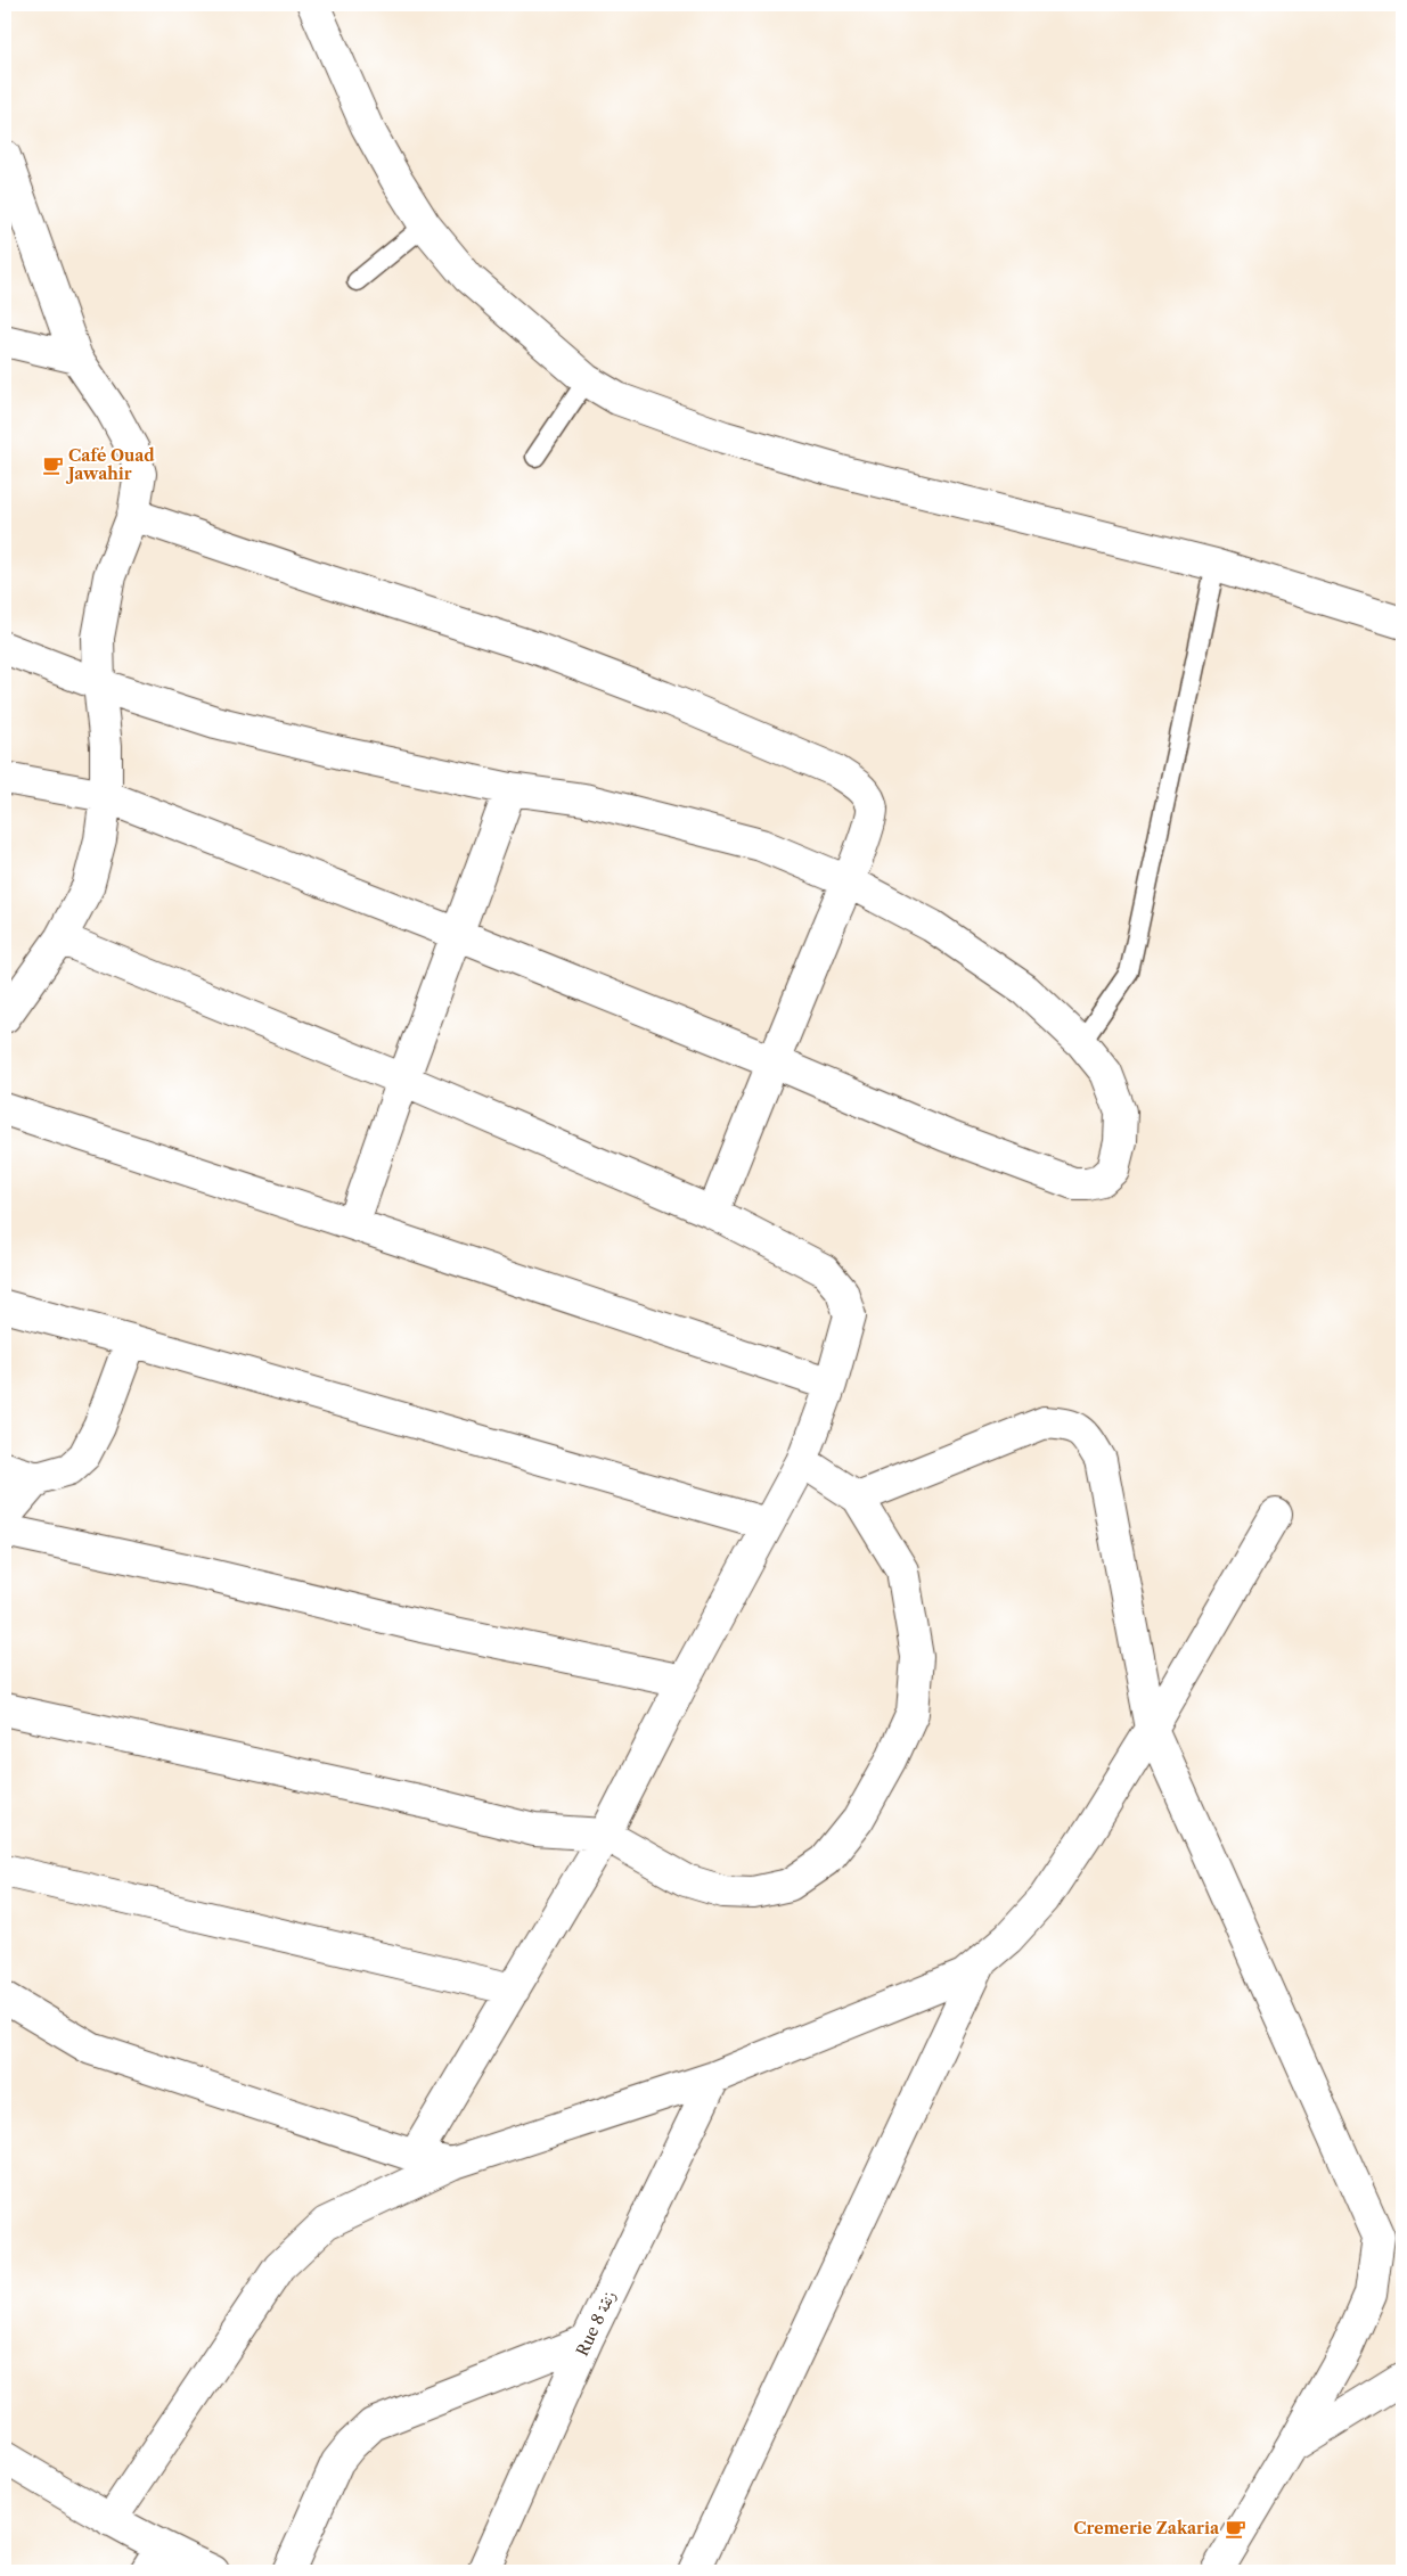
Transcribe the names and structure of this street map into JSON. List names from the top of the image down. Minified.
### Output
{"streets":{"street":["Rue 8 زنقة"]},"places":{"cafe":["Café Ouad Jawahir","Cremerie Zakaria"]}}
